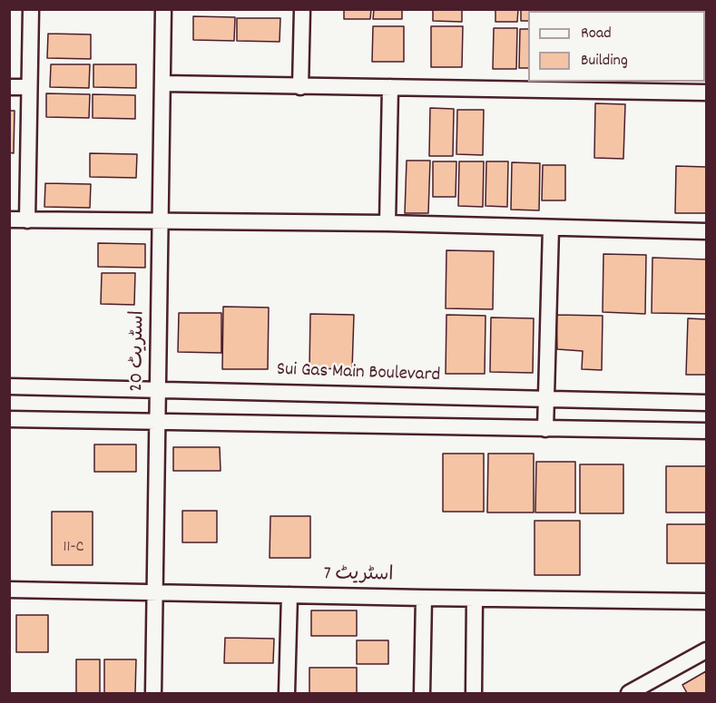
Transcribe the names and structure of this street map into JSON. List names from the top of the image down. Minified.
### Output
{"streets":{"street":["اسٹریٹ 20","Sui Gas Main Boulevard","اسٹریٹ 7"]},"crossings":[["اسٹریٹ 20","Sui Gas Main Boulevard"],["اسٹریٹ 20","اسٹریٹ 7"]],"house_numbers":["11-C"],"legend":["Road","Building"]}
